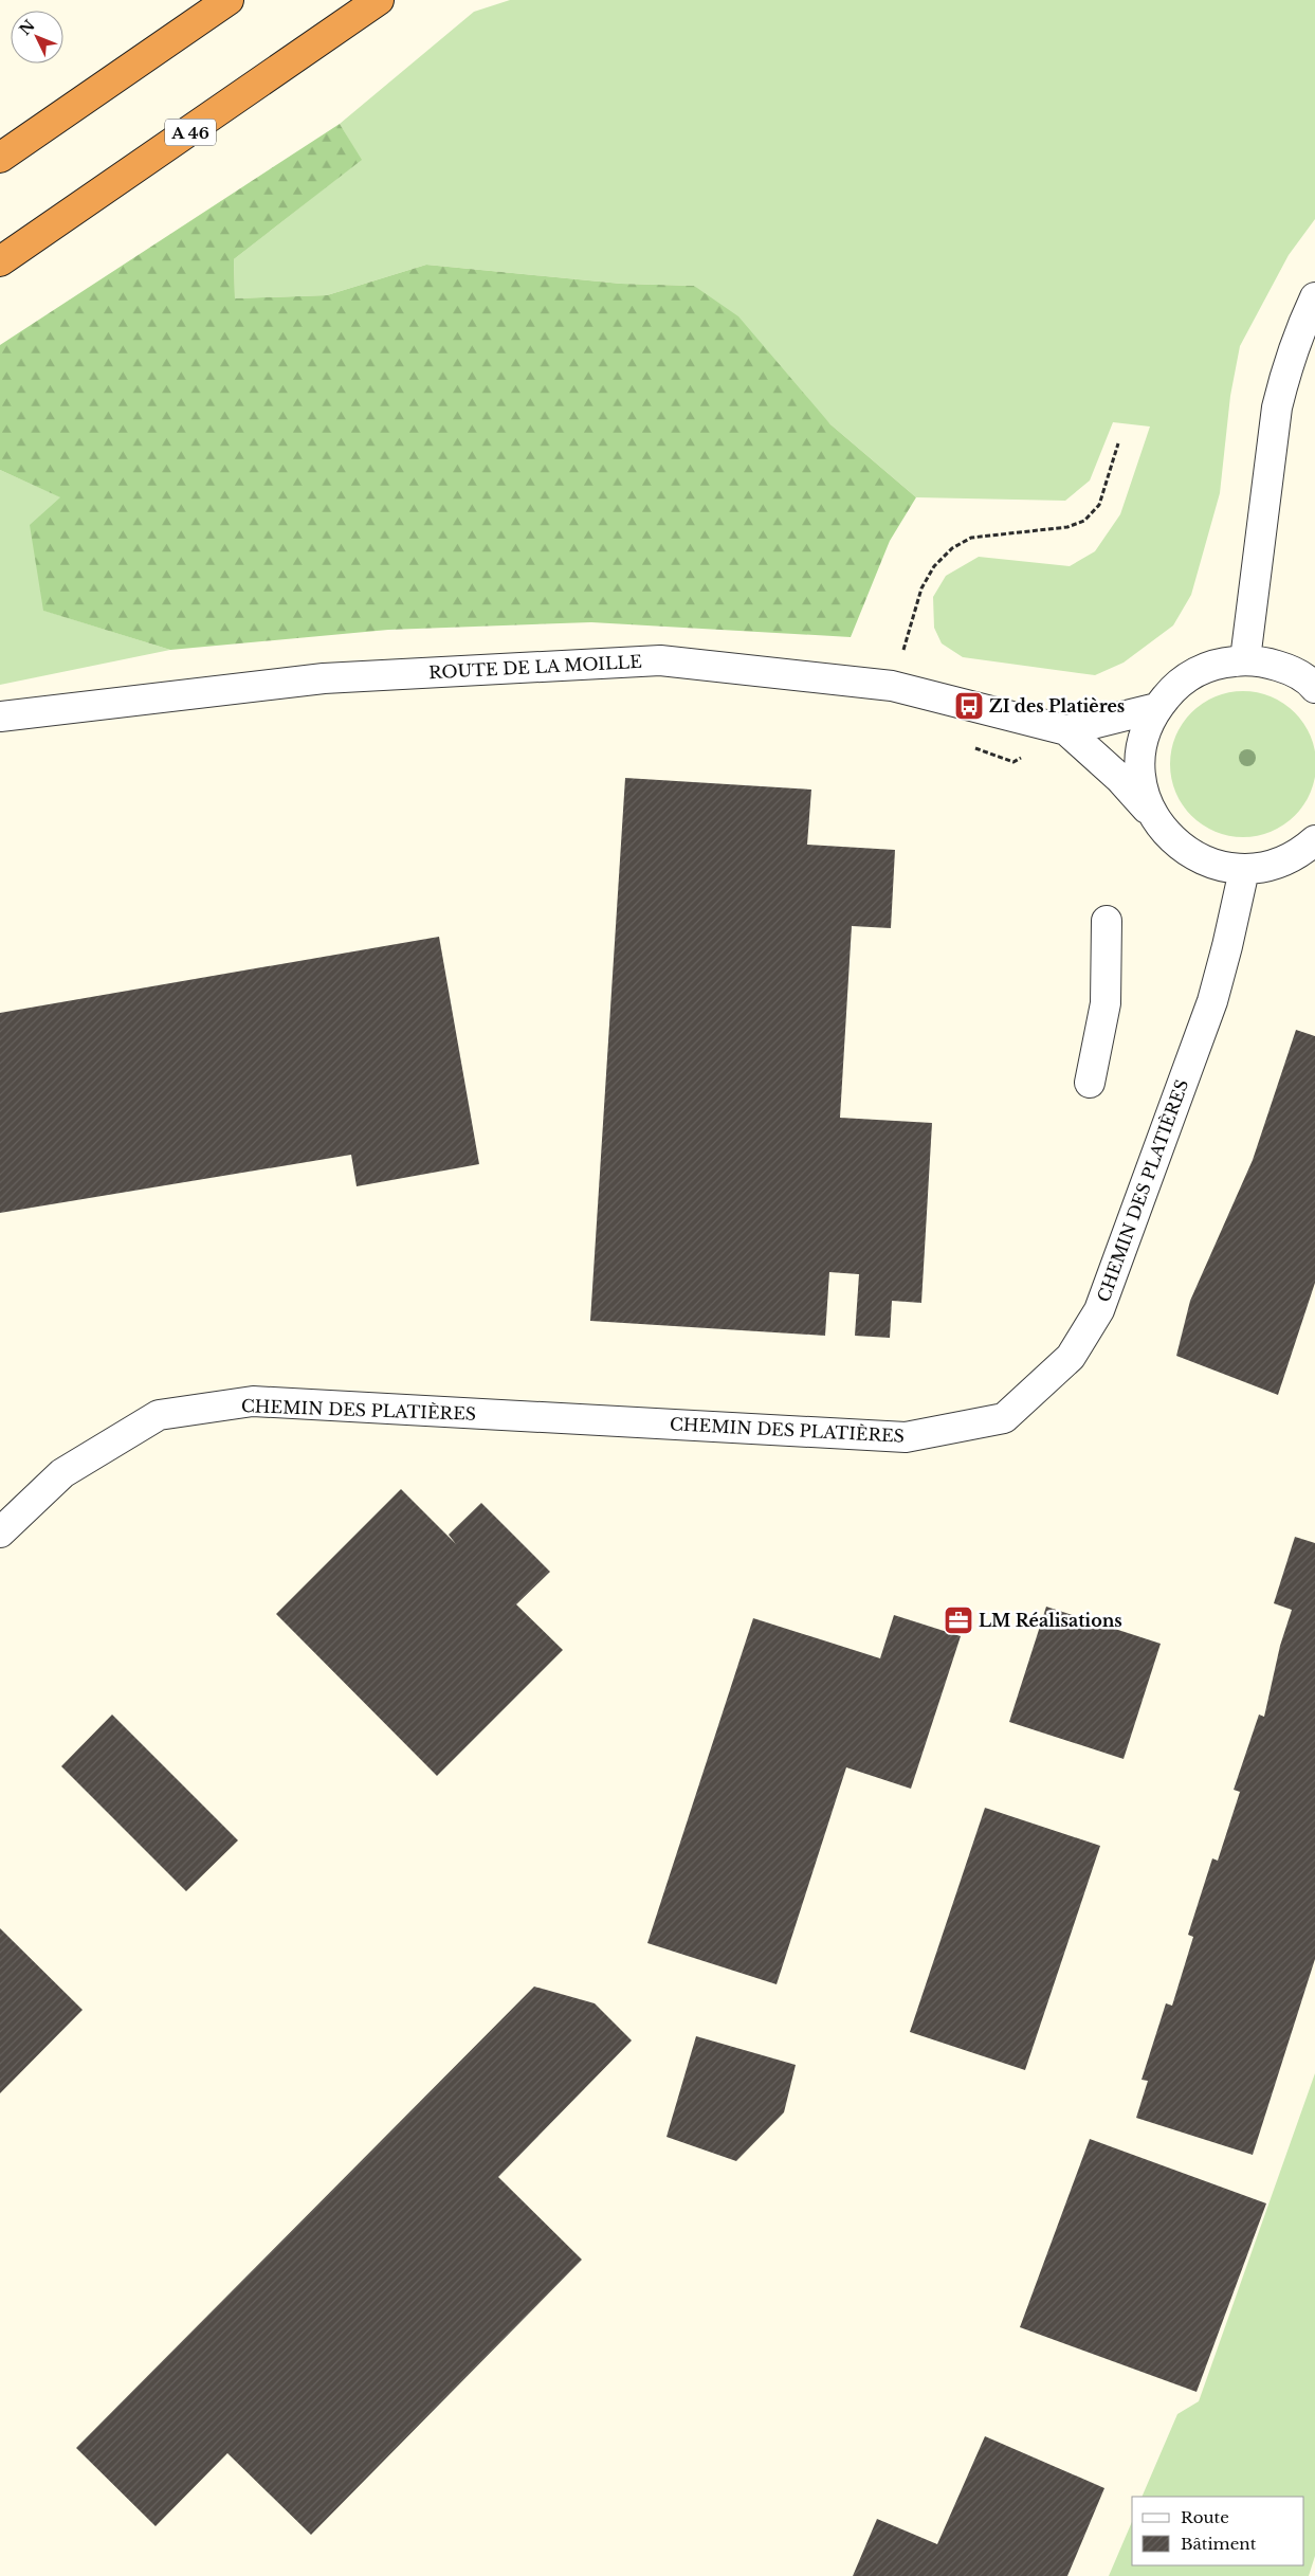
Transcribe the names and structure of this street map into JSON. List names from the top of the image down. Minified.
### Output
{"streets":{"highway":["A 46"],"street":["ROUTE DE LA MOILLE","CHEMIN DES PLATIÈRES"]},"crossings":[["ROUTE DE LA MOILLE","CHEMIN DES PLATIÈRES"]],"places":{"bus stop":["ZI des Platières"],"office":["LM Réalisations"]},"legend":["Route","Bâtiment"],"north":"top left"}
